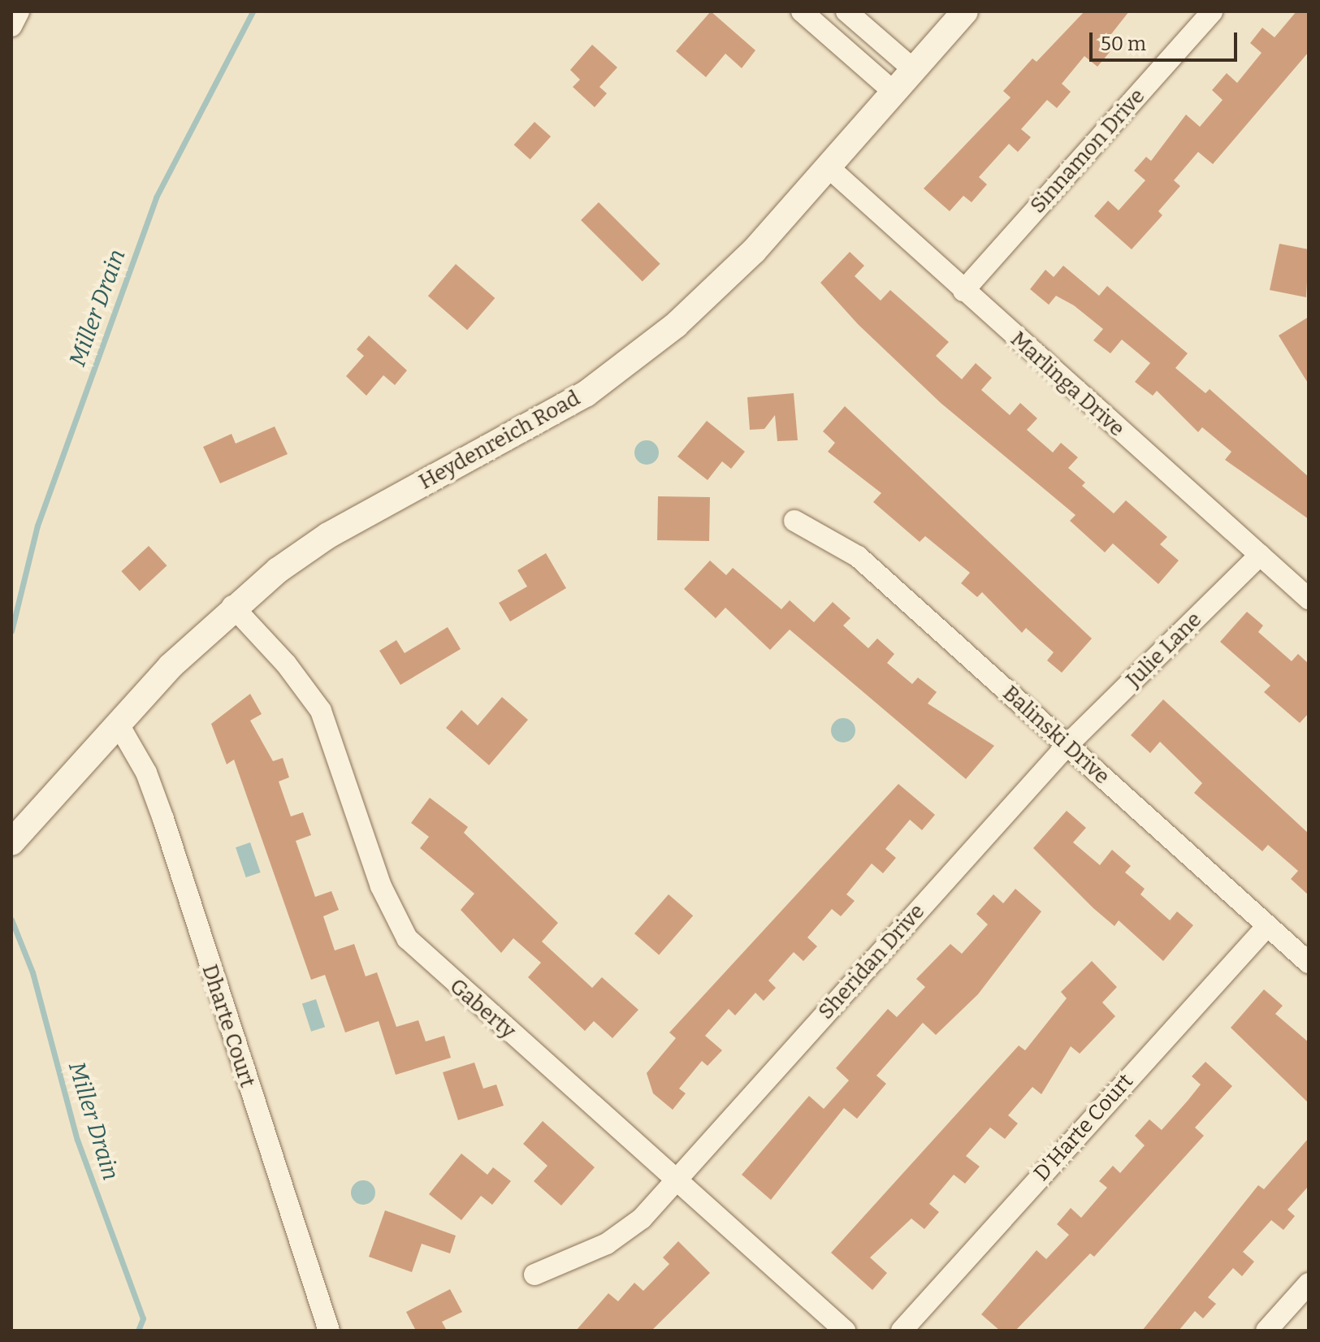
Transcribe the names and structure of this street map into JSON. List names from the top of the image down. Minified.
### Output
{"streets":{"street":["Sinnamon Drive","Marlinga Drive","Heydenreich Road","Julie Lane","Balinski Drive","Sheridan Drive","Gaberty","Dharte Court","D'Harte Court"]},"crossings":[["Sinnamon Drive","Marlinga Drive"],["Marlinga Drive","Heydenreich Road"],["Marlinga Drive","Julie Lane"],["Heydenreich Road","Gaberty"],["Heydenreich Road","Dharte Court"],["Julie Lane","Balinski Drive"],["Julie Lane","Sheridan Drive"],["Balinski Drive","Sheridan Drive"],["Balinski Drive","D'Harte Court"],["Sheridan Drive","Gaberty"]],"water":["Miller Drain"],"scale_bar":"50 m"}
